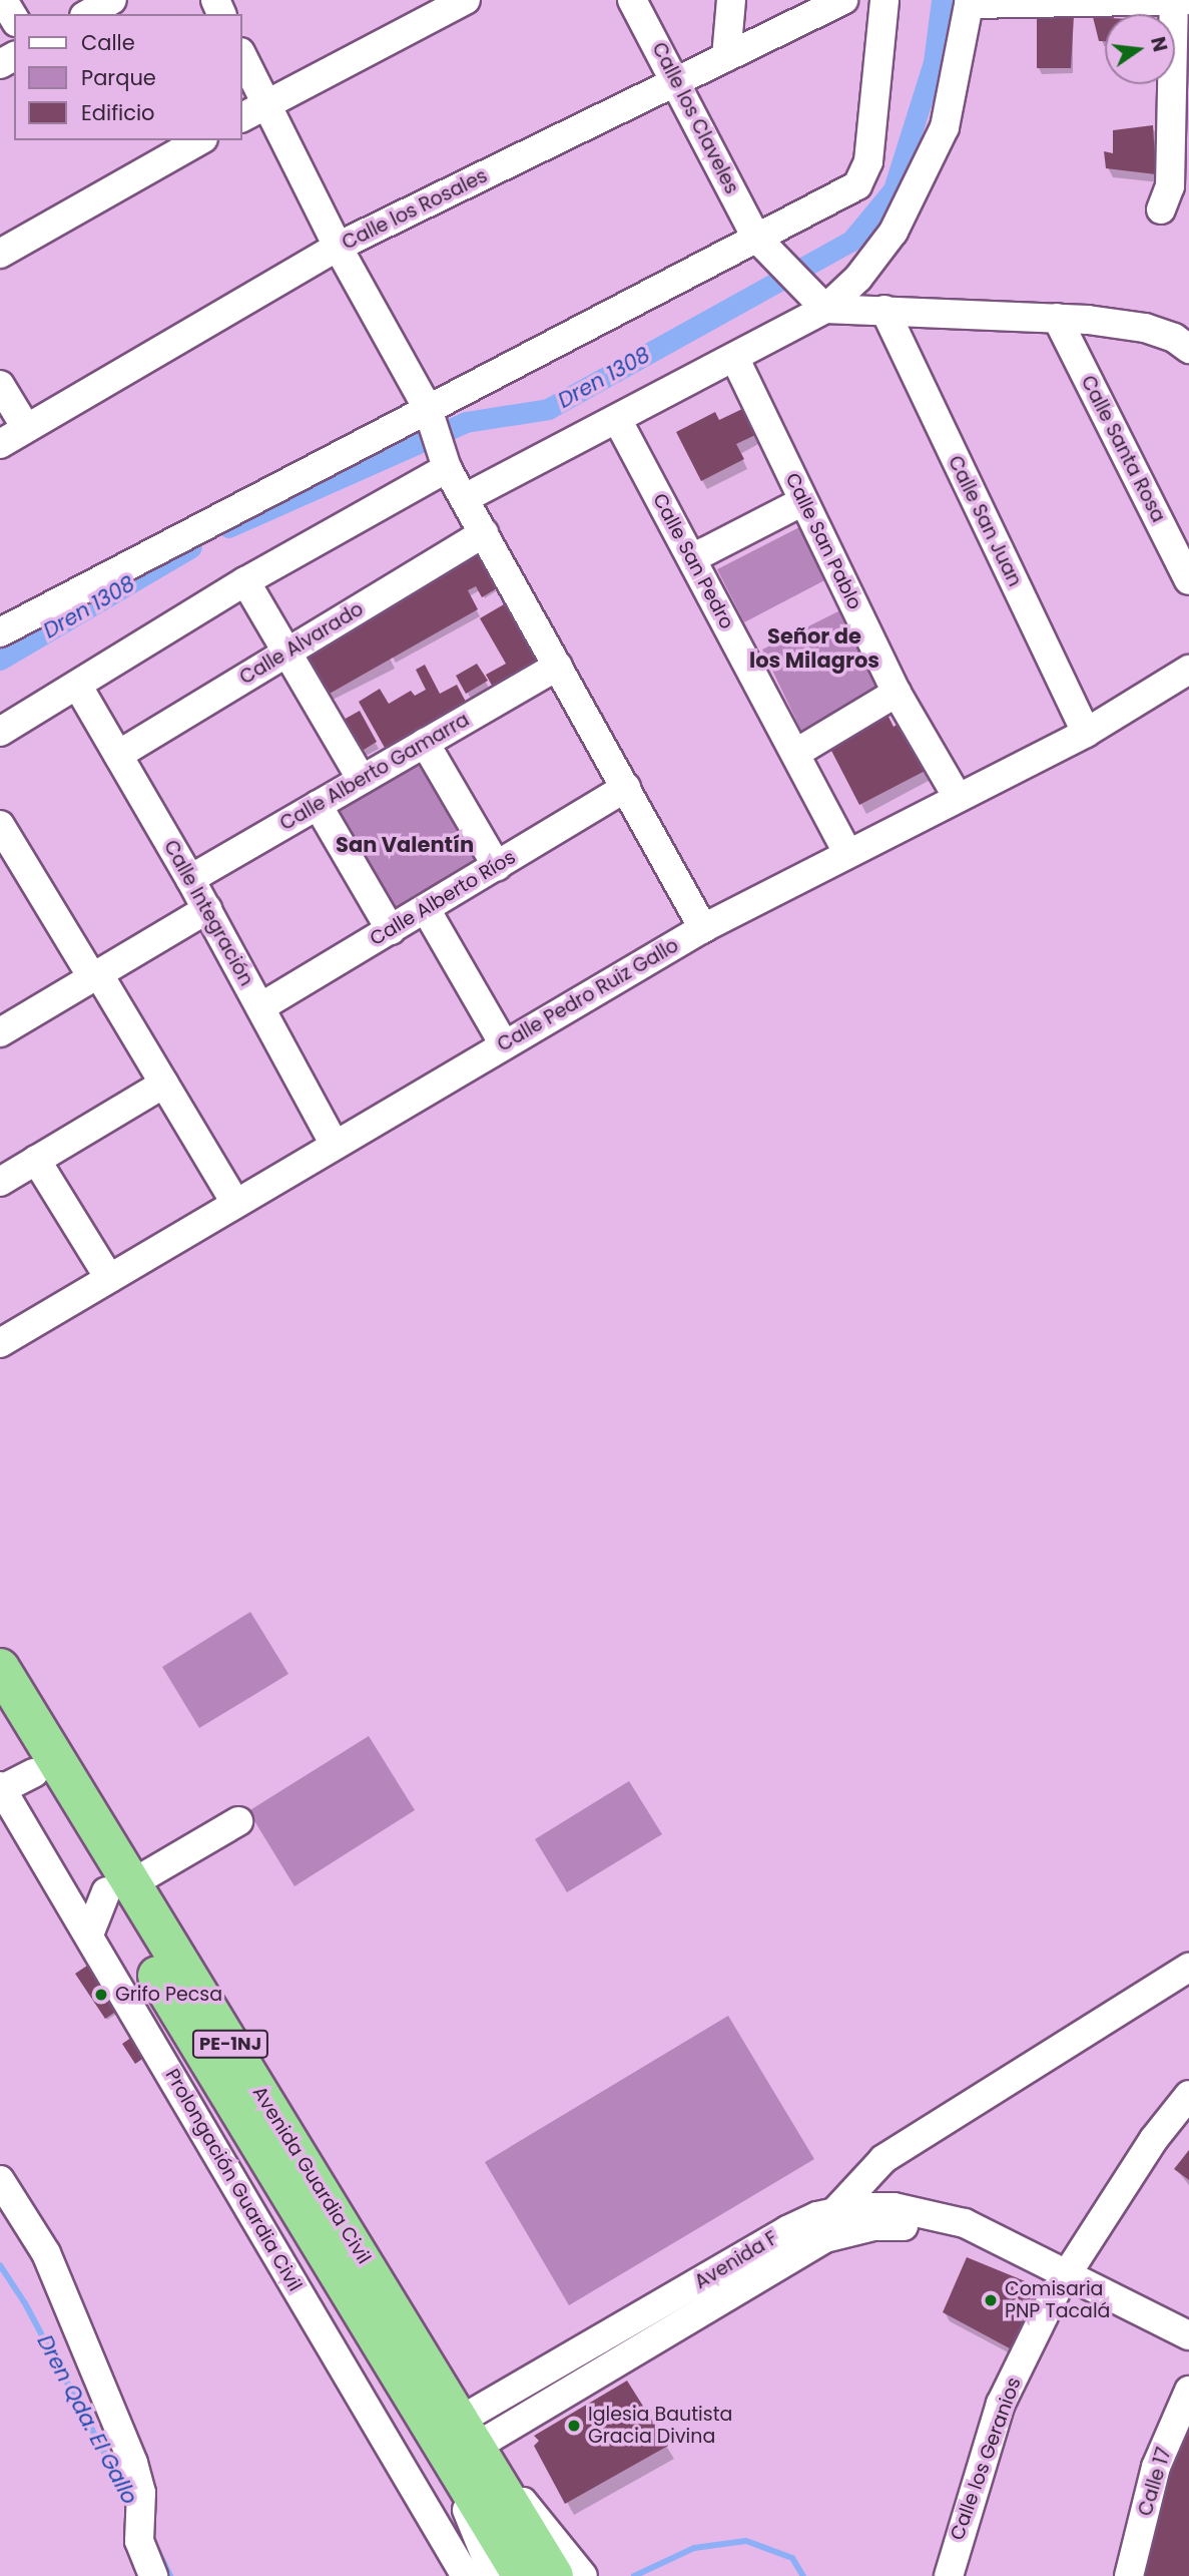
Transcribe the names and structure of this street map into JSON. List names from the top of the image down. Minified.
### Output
{"streets":{"highway":["PE-1NJ","Avenida Guardia Civil"],"street":["Calle los Claveles","Calle los Rosales","Calle Santa Rosa","Calle San Juan","Calle San Pablo","Calle San Pedro","Calle Alvarado","Calle Alberto Gamarra","Calle Alberto Ríos","Calle Integración","Calle Pedro Ruiz Gallo","Prolongación Guardia Civil","Avenida F","Calle los Geranios","Calle 17"]},"crossings":[["Calle los Claveles","Calle los Rosales"],["Calle San Juan","Calle Pedro Ruiz Gallo"],["Calle San Pablo","Calle Pedro Ruiz Gallo"],["Calle San Pedro","Calle Pedro Ruiz Gallo"],["Calle Alvarado","Calle Integración"],["Calle Alberto Gamarra","Calle Integración"],["Calle Alberto Ríos","Calle Integración"],["Calle Integración","Calle Pedro Ruiz Gallo"],["Avenida Guardia Civil","Prolongación Guardia Civil"],["Avenida Guardia Civil","Avenida F"],["Avenida F","Calle los Geranios"]],"districts":["Señor de los Milagros","San Valentín"],"water":["Dren 1308","Dren Qda. El Gallo"],"places":["Grifo Pecsa","Comisaria PNP Tacalá","Iglesia Bautista Gracia Divina"],"legend":["Calle","Parque","Edificio"],"north":"right"}
